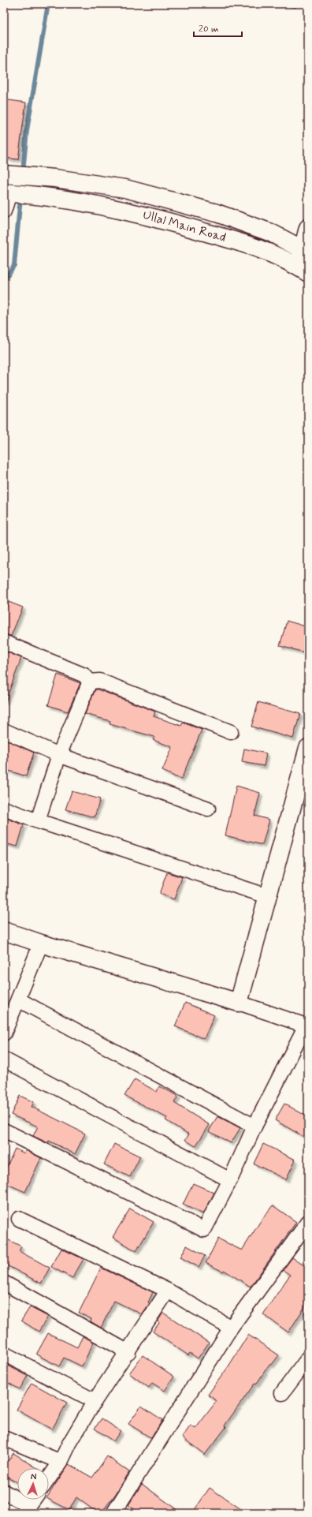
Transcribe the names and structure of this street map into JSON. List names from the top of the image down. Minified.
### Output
{"streets":{"main road":["Ullal Main Road"]},"scale_bar":"20 m","north":"top"}
